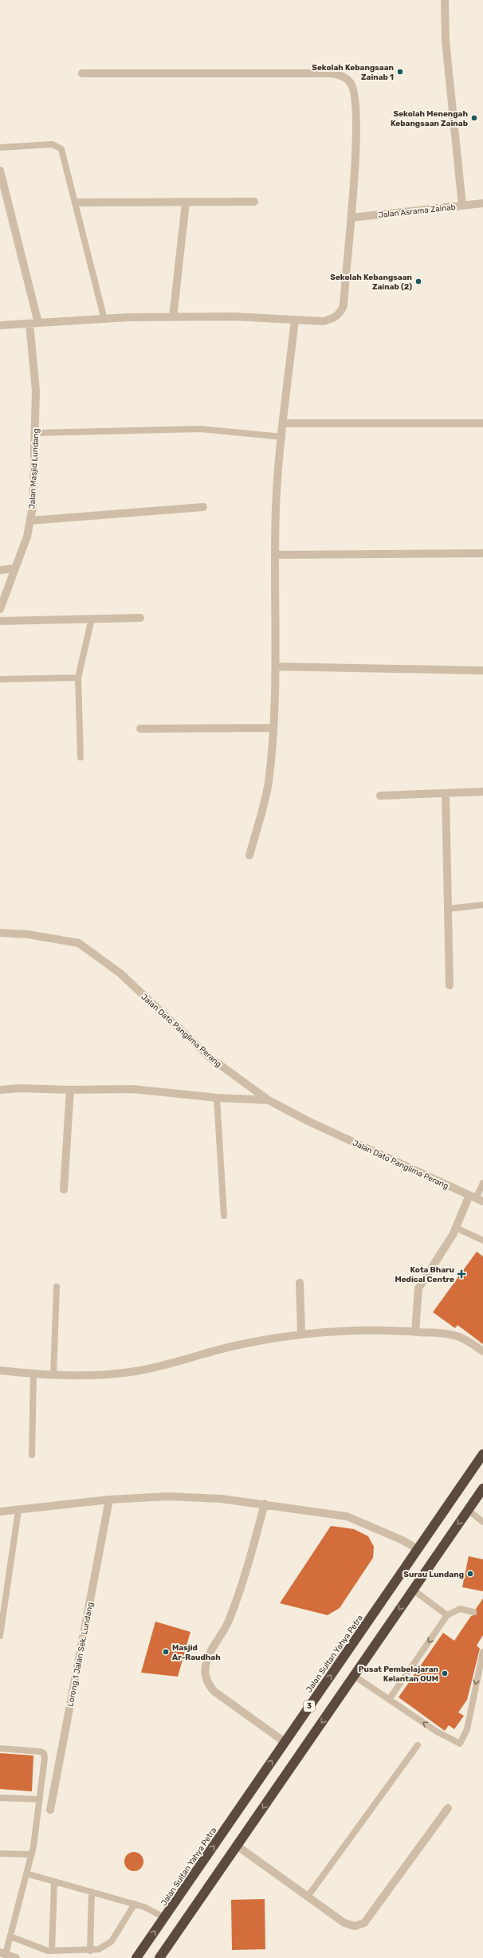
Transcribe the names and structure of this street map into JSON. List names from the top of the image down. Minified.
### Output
{"streets":{"highway":["Jalan Sultan Yahya Petra","3"],"street":["Jalan Asrama Zainab","Jalan Masjid Lundang","Jalan Dato Panglima Perang","Lorong 1 Jalan Sek. Lundang"]},"places":{"other":["Sekolah Kebangsaan Zainab 1","Sekolah Menengah Kebangsaan Zainab","Sekolah Kebangsaan Zainab (2)","Surau Lundang","Masjid Ar-Raudhah","Pusat Pembelajaran Kelantan OUM"],"health":["Kota Bharu Medical Centre"]}}
